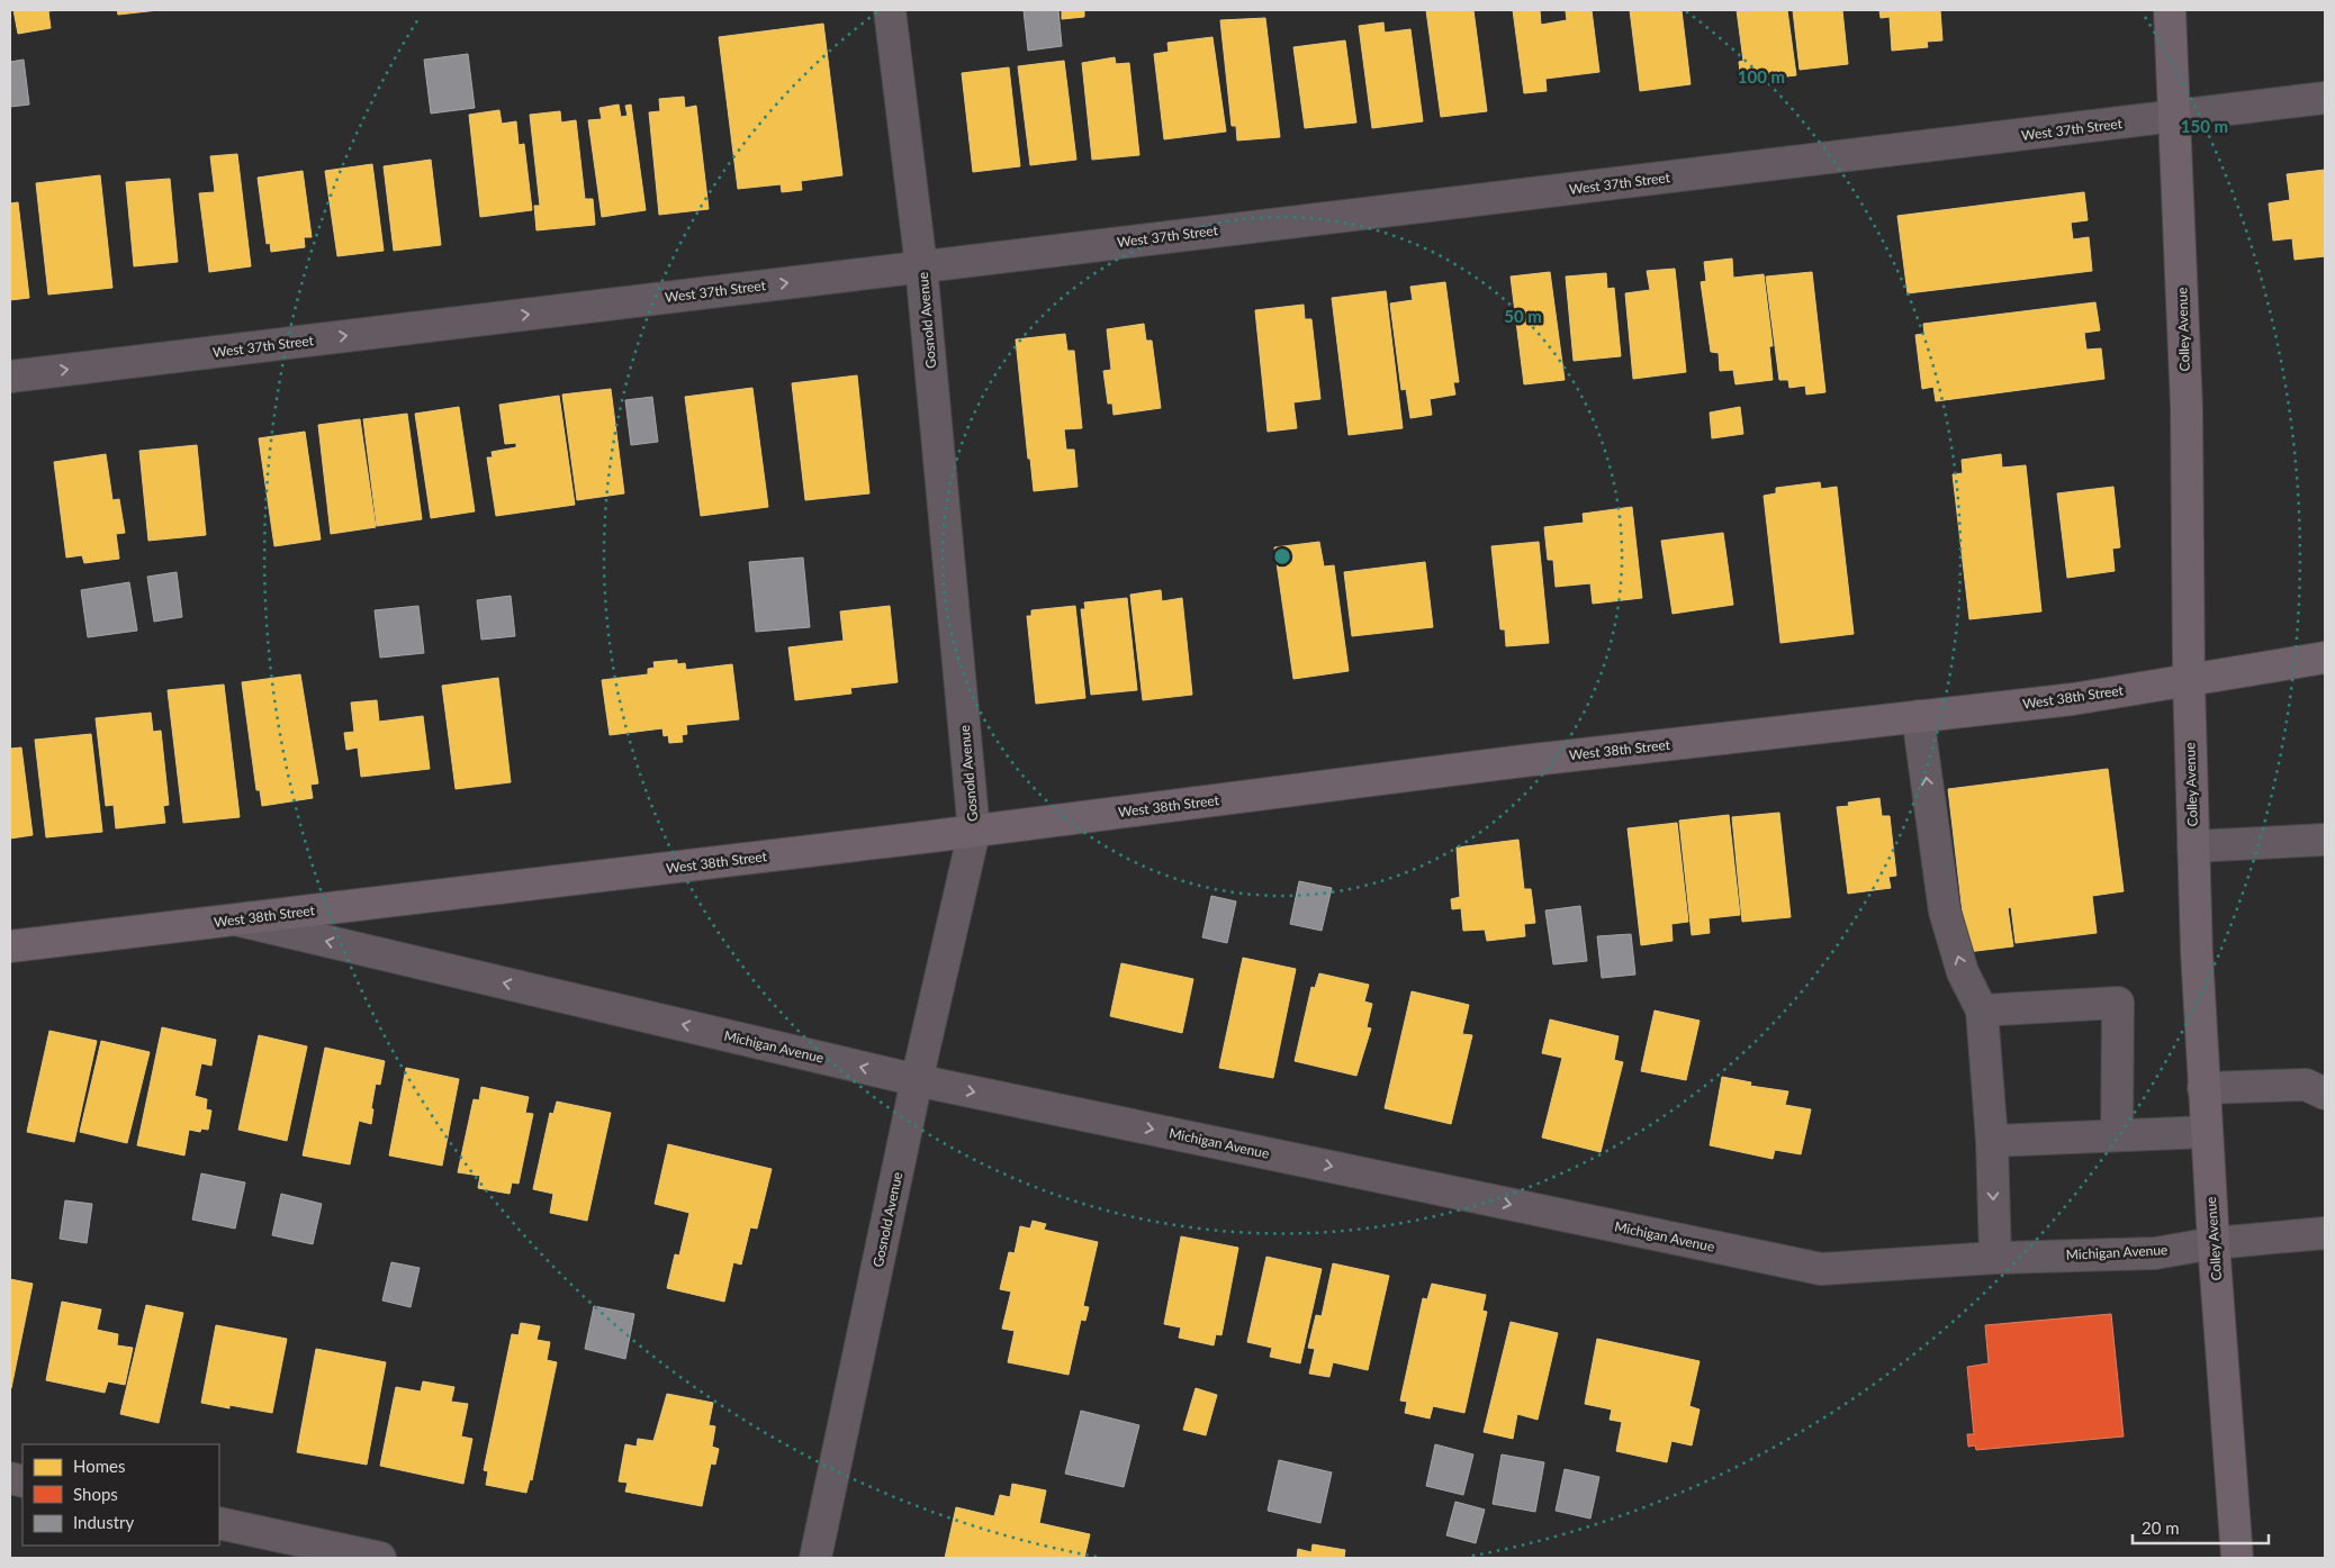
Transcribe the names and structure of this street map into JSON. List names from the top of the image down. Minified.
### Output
{"streets":{"main road":["Colley Avenue","West 38th Street"],"street":["West 37th Street","Gosnold Avenue","Michigan Avenue"]},"crossings":[["West 37th Street","Gosnold Avenue"],["West 37th Street","Colley Avenue"],["Gosnold Avenue","West 38th Street"],["Gosnold Avenue","Michigan Avenue"],["Colley Avenue","West 38th Street"],["Colley Avenue","Michigan Avenue"],["West 38th Street","Michigan Avenue"]],"one_way":["West 37th Street"],"legend":["Homes","Shops","Industry"],"scale_bar":"20 m","rings":["100 m","150 m","50 m"]}
